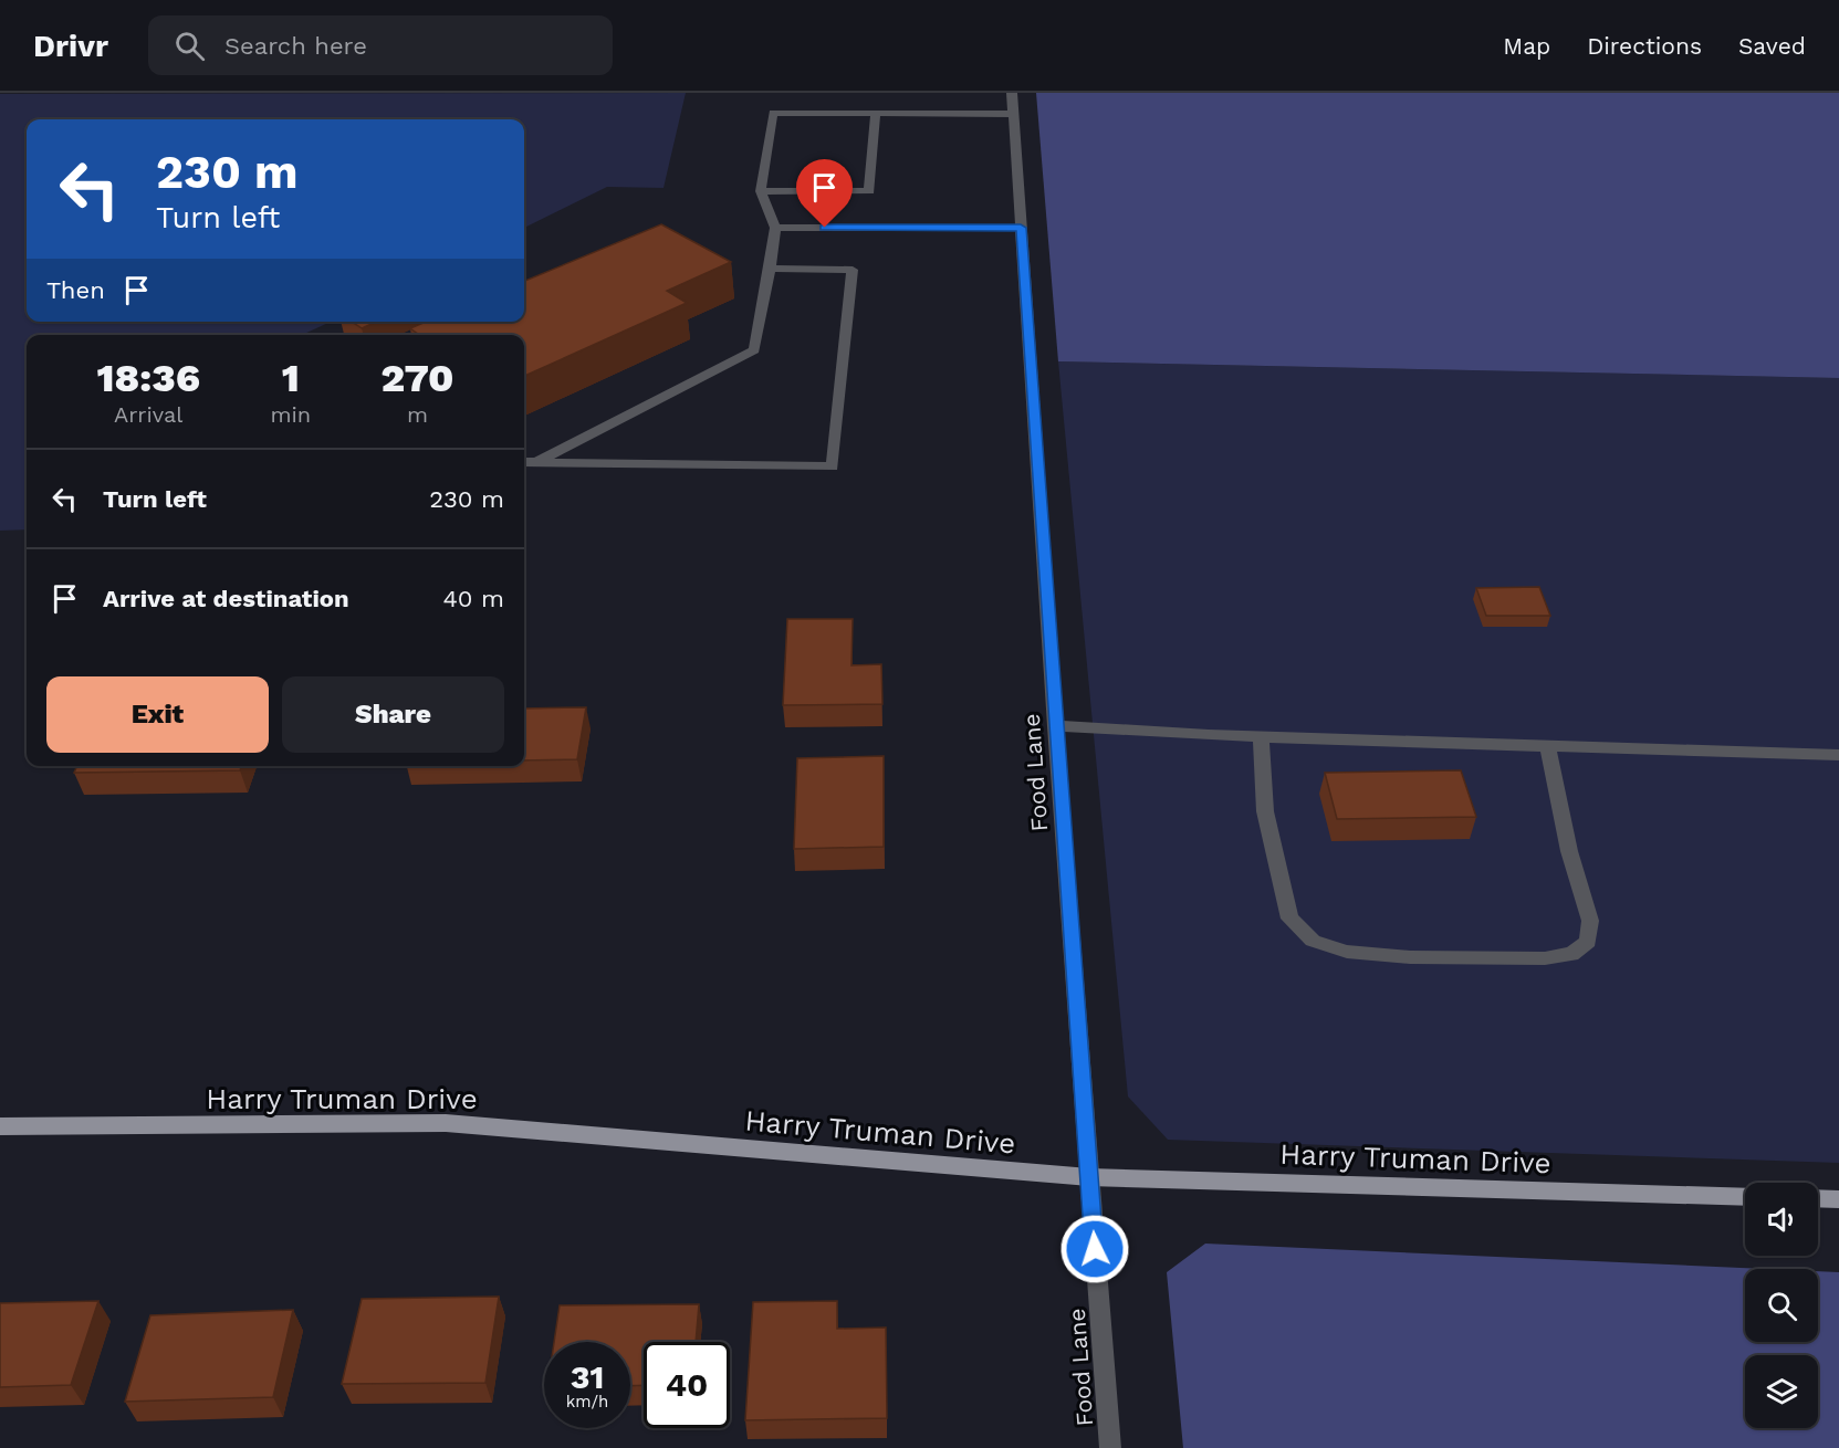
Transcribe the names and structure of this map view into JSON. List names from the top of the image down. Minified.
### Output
{"streets":{"main road":["Harry Truman Drive"],"street":["Food Lane"]},"crossings":[["Food Lane","Harry Truman Drive"]],"page":{"header":"Drivr","search":"Search here","nav":["Map","Directions","Saved"],"turn":["230 m","Turn left"],"then":"Then","eta":["18:36","Arrival","1","min","270","m"],"list":[{"name":"Turn left","value":"230 m"},{"name":"Arrive at destination","value":"40 m"}],"buttons":["Exit","Share"],"speed":"31 km/h","limit":"40"}}
